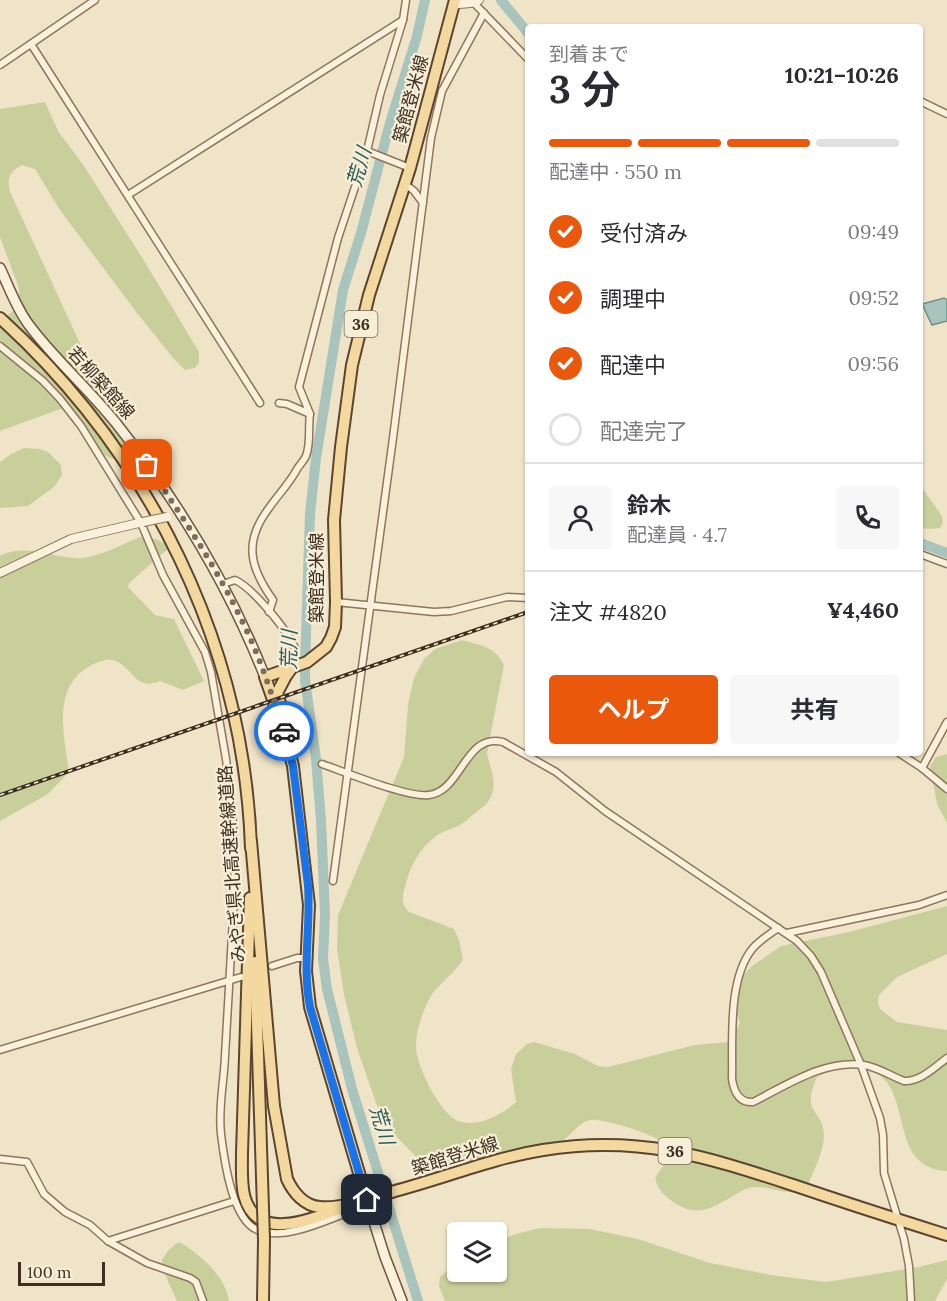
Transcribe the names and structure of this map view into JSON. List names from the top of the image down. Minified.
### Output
{"streets":{"main road":["築館登米線","36","若柳築館線","みやぎ県北高速幹線道路"]},"crossings":[["築館登米線","若柳築館線"]],"water":["荒川"],"scale_bar":"100 m","page":{"heading":["3 分","到着まで","10:21–10:26"],"panel":["鈴木","配達員 · 4.7","注文 #4820","¥4,460"],"bar":"配達中 · 550 m","list":[["受付済み","09:49"],["調理中","09:52"],["配達中","09:56"],"配達完了"],"buttons":["ヘルプ","共有"],"scale":"100 m"}}
